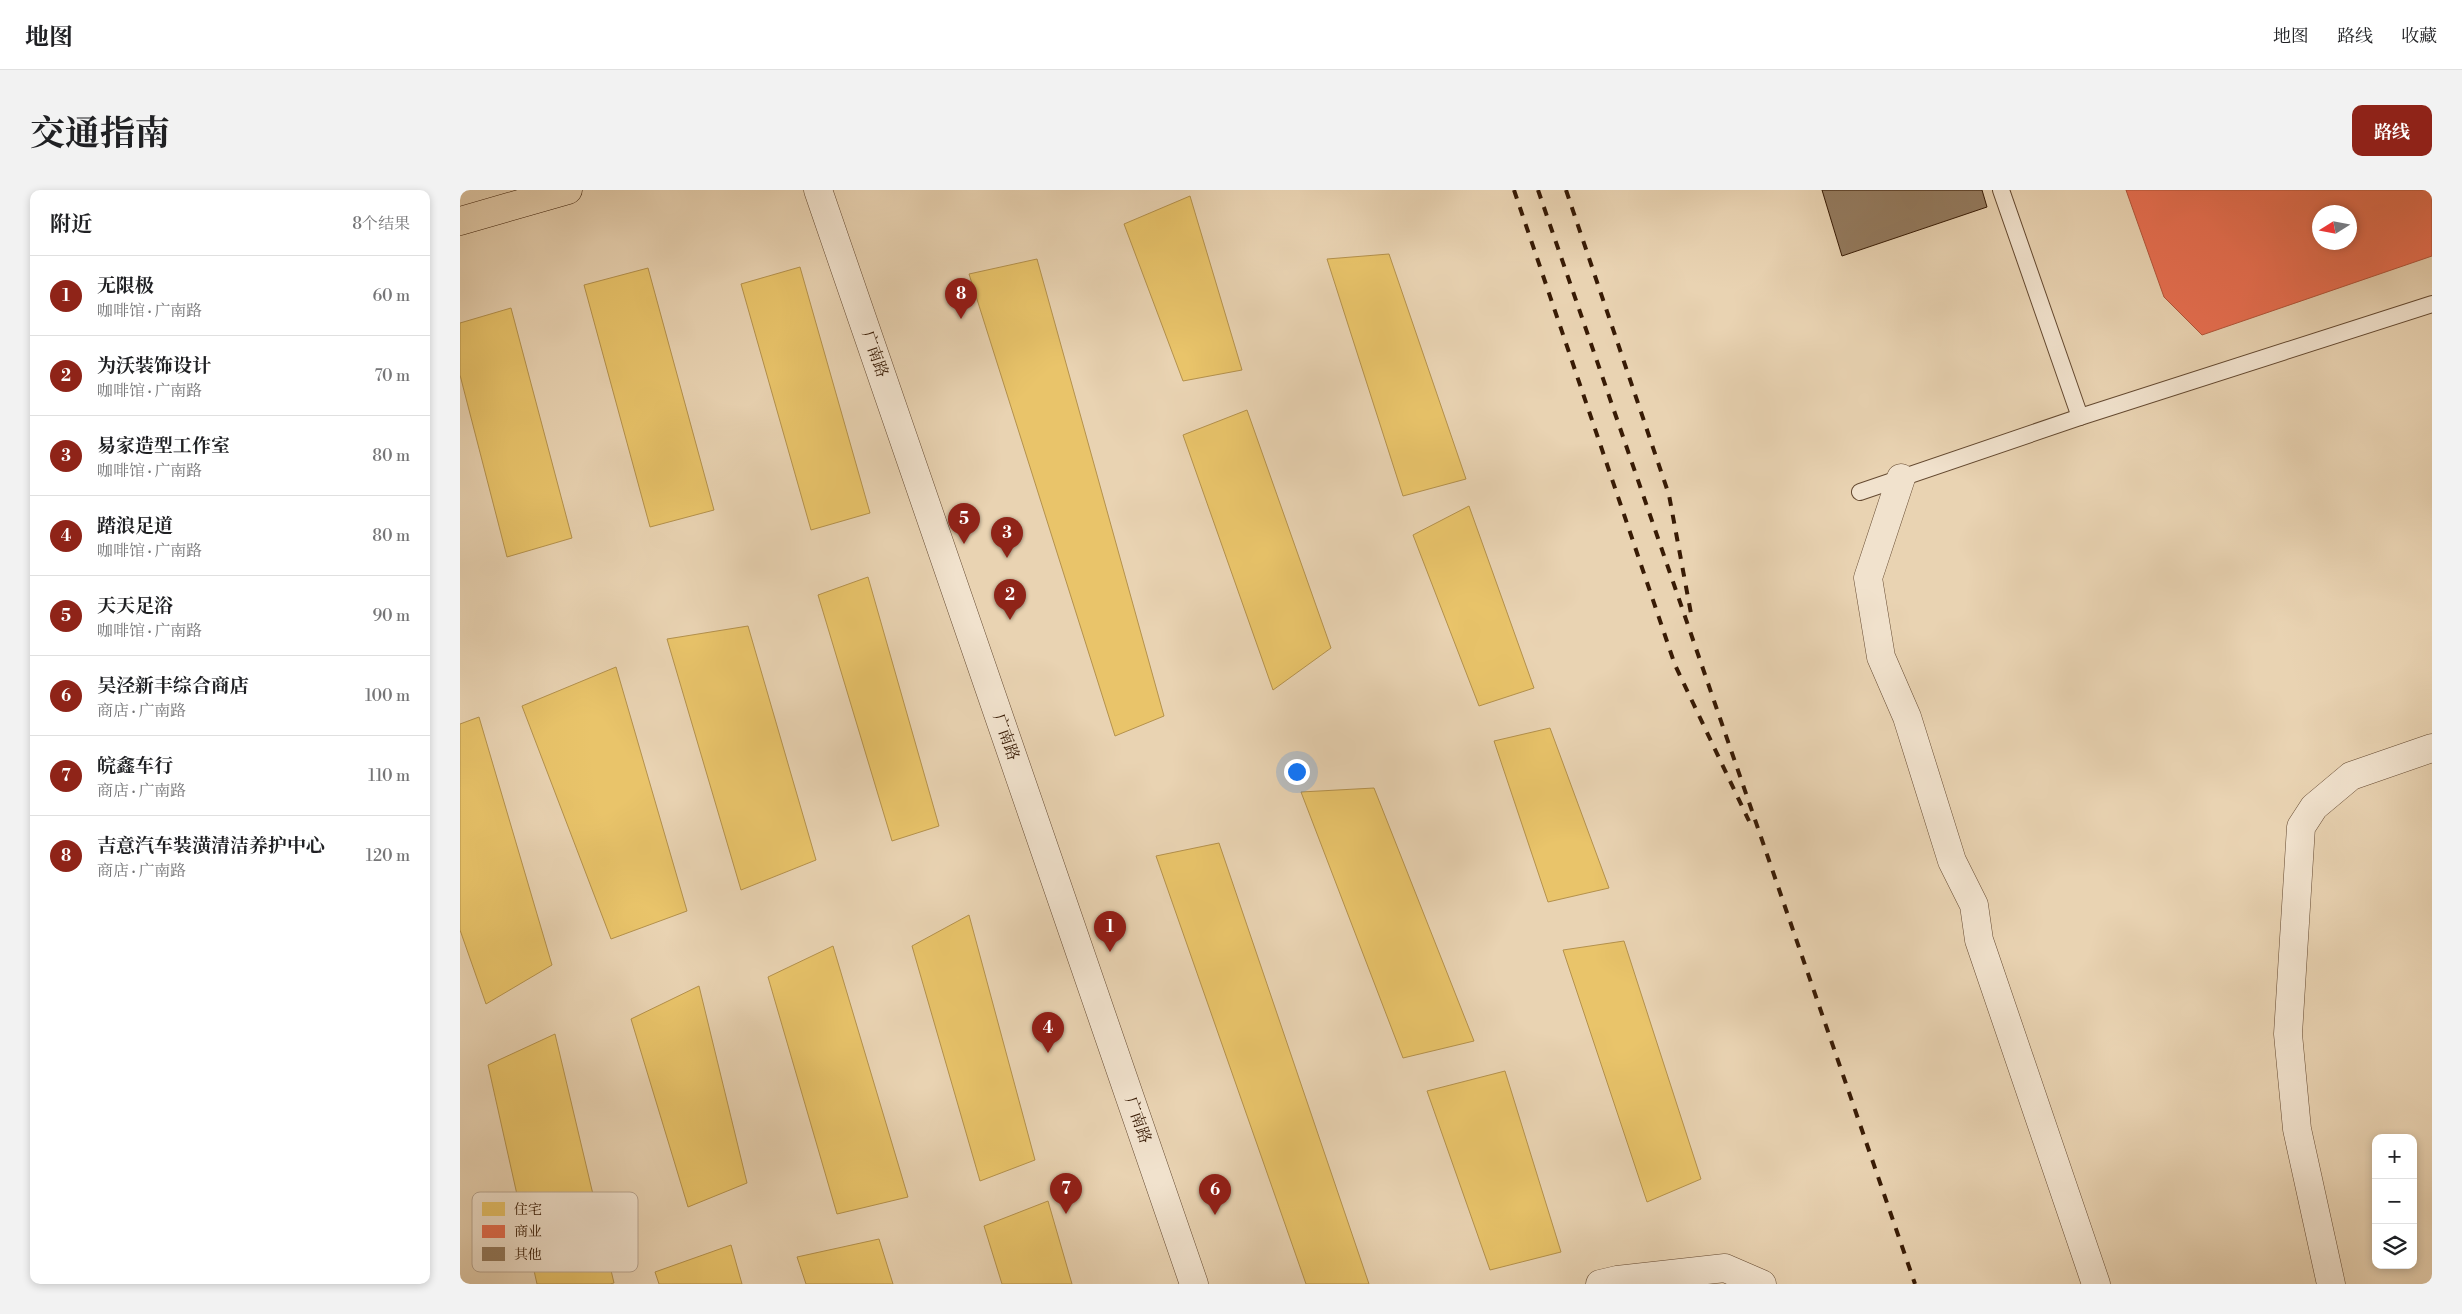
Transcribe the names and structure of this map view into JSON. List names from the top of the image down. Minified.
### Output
{"streets":{"street":["广南路"]},"legend":["住宅","商业","其他"],"north":"left","page":{"header":"地图","nav":["地图","路线","收藏"],"title":"交通指南","buttons":"路线","heading":["附近","8个结果"],"list":[{"mark":"1","name":"无限极","note":"咖啡馆 · 广南路","value":"60 m"},{"mark":"2","name":"为沃装饰设计","note":"咖啡馆 · 广南路","value":"70 m"},{"mark":"3","name":"易家造型工作室","note":"咖啡馆 · 广南路","value":"80 m"},{"mark":"4","name":"踏浪足道","note":"咖啡馆 · 广南路","value":"80 m"},{"mark":"5","name":"天天足浴","note":"咖啡馆 · 广南路","value":"90 m"},{"mark":"6","name":"吴泾新丰综合商店","note":"商店 · 广南路","value":"100 m"},{"mark":"7","name":"皖鑫车行","note":"商店 · 广南路","value":"110 m"},{"mark":"8","name":"吉意汽车装潢清洁养护中心","note":"商店 · 广南路","value":"120 m"}],"pins":["8","5","3","2","1","4","7","6"],"map_buttons":["+","−"]}}
